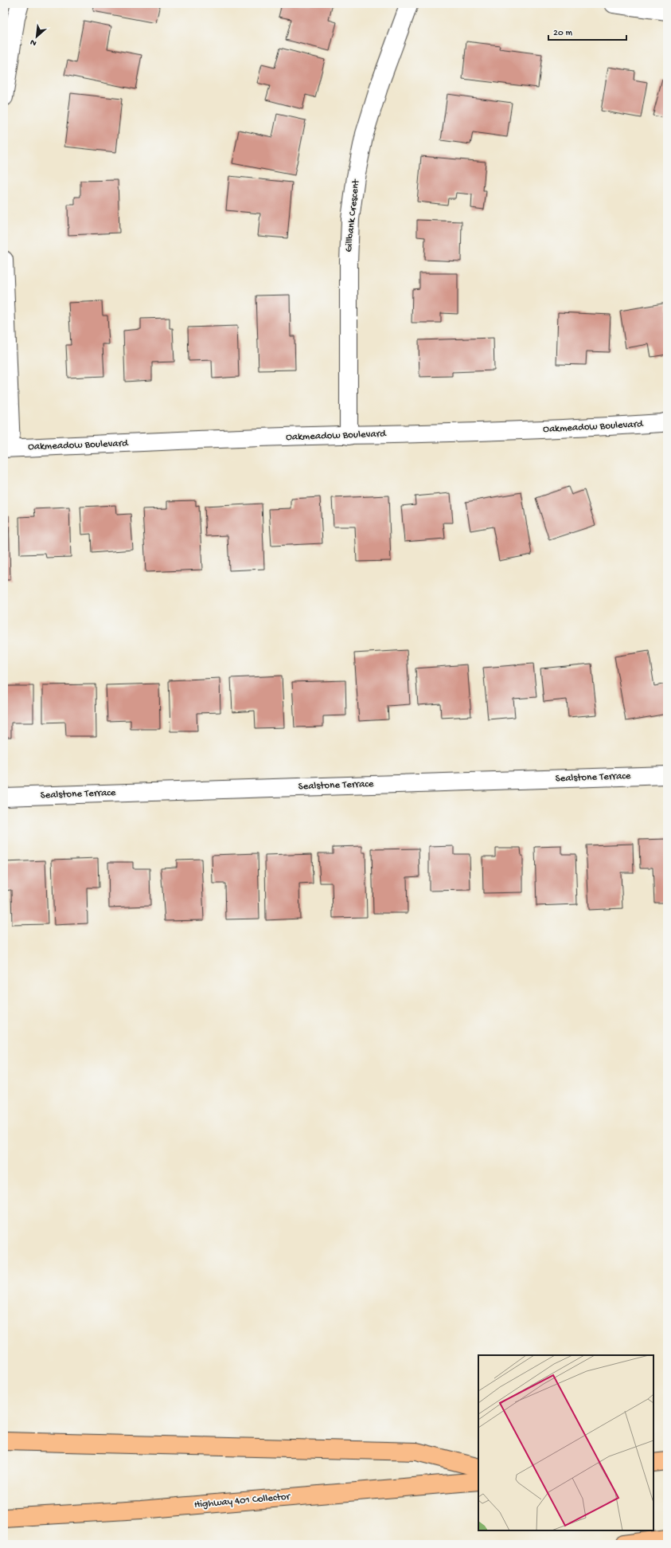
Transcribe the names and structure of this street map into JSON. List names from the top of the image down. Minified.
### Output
{"streets":{"highway":["Highway 401 Collector"],"street":["Gillbank Crescent","Oakmeadow Boulevard","Sealstone Terrace"]},"crossings":[["Gillbank Crescent","Oakmeadow Boulevard"]],"scale_bar":"20 m","north":"bottom left"}
